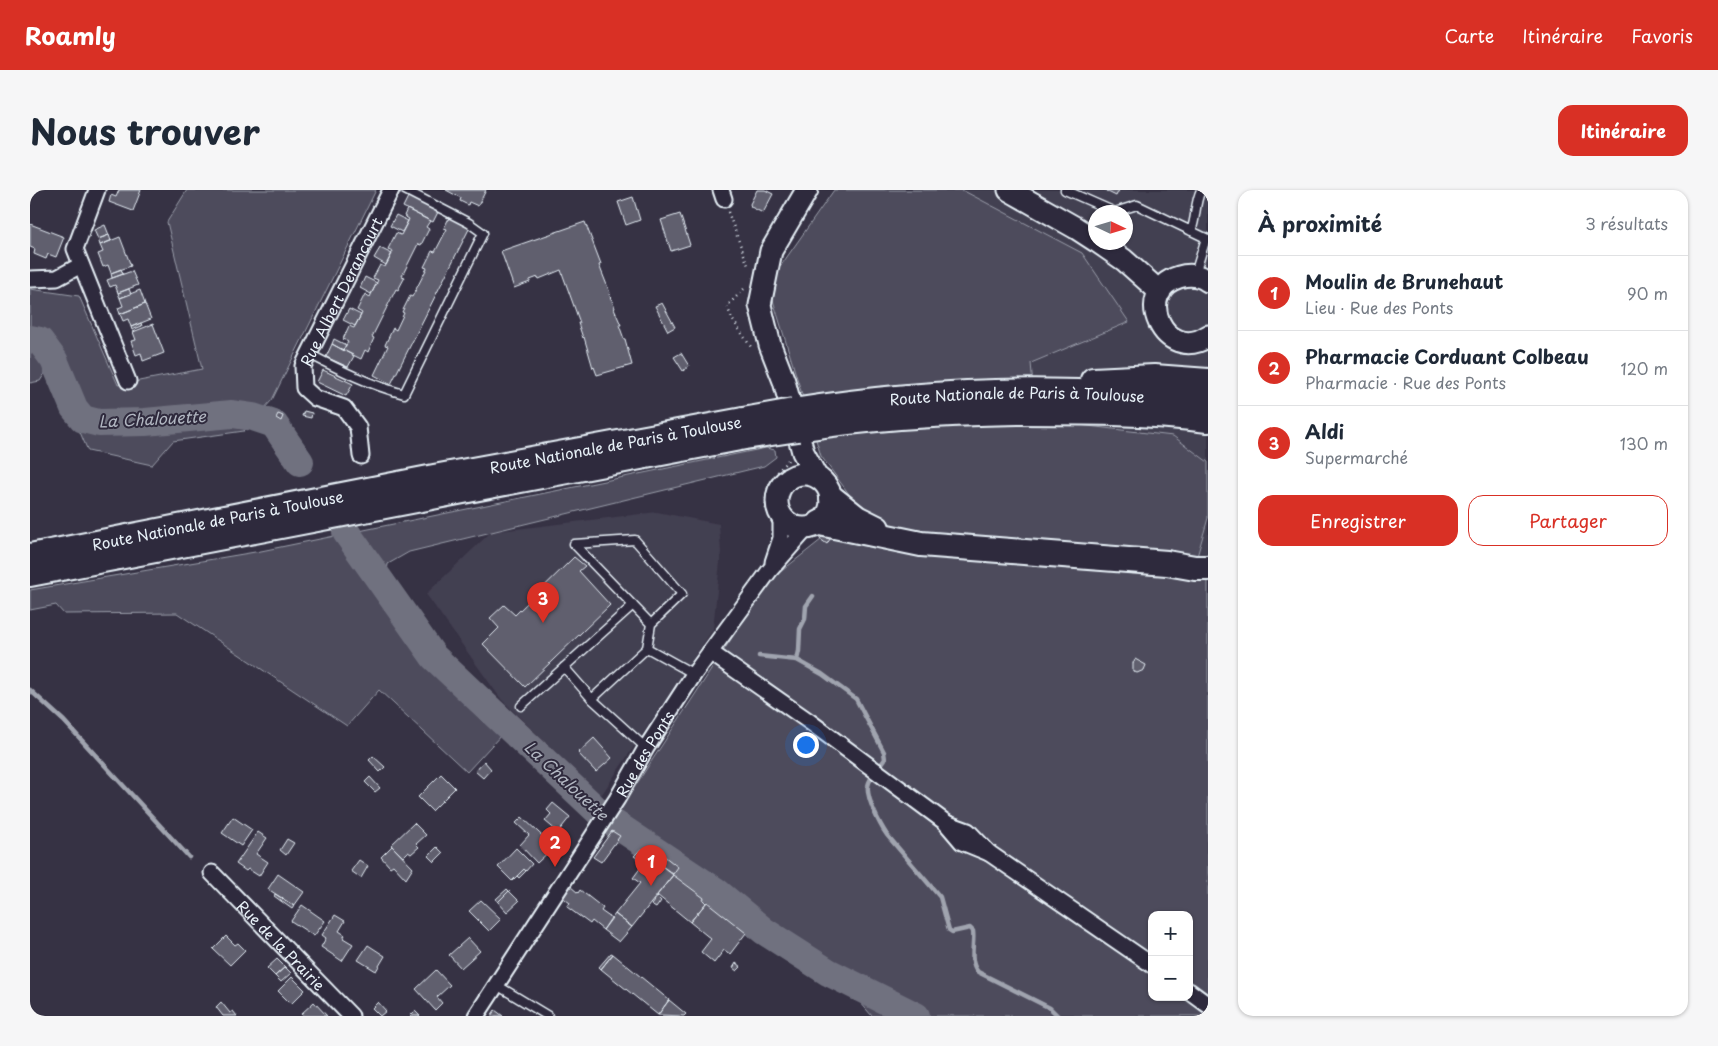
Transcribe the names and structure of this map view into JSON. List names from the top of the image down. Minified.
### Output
{"streets":{"main road":["Route Nationale de Paris à Toulouse"],"street":["Rue Albert Derancourt","Rue des Ponts","Rue de la Prairie"]},"water":["La Chalouette"],"north":"right","page":{"header":"Roamly","nav":["Carte","Itinéraire","Favoris"],"title":"Nous trouver","buttons":["Itinéraire",["Enregistrer","Partager"]],"heading":["À proximité","3 résultats"],"list":[{"mark":"1","name":"Moulin de Brunehaut","note":"Lieu · Rue des Ponts","value":"90 m"},{"mark":"2","name":"Pharmacie Corduant Colbeau","note":"Pharmacie · Rue des Ponts","value":"120 m"},{"mark":"3","name":"Aldi","note":"Supermarché","value":"130 m"}],"pins":["3","2","1"],"map_buttons":["+","−"]}}
